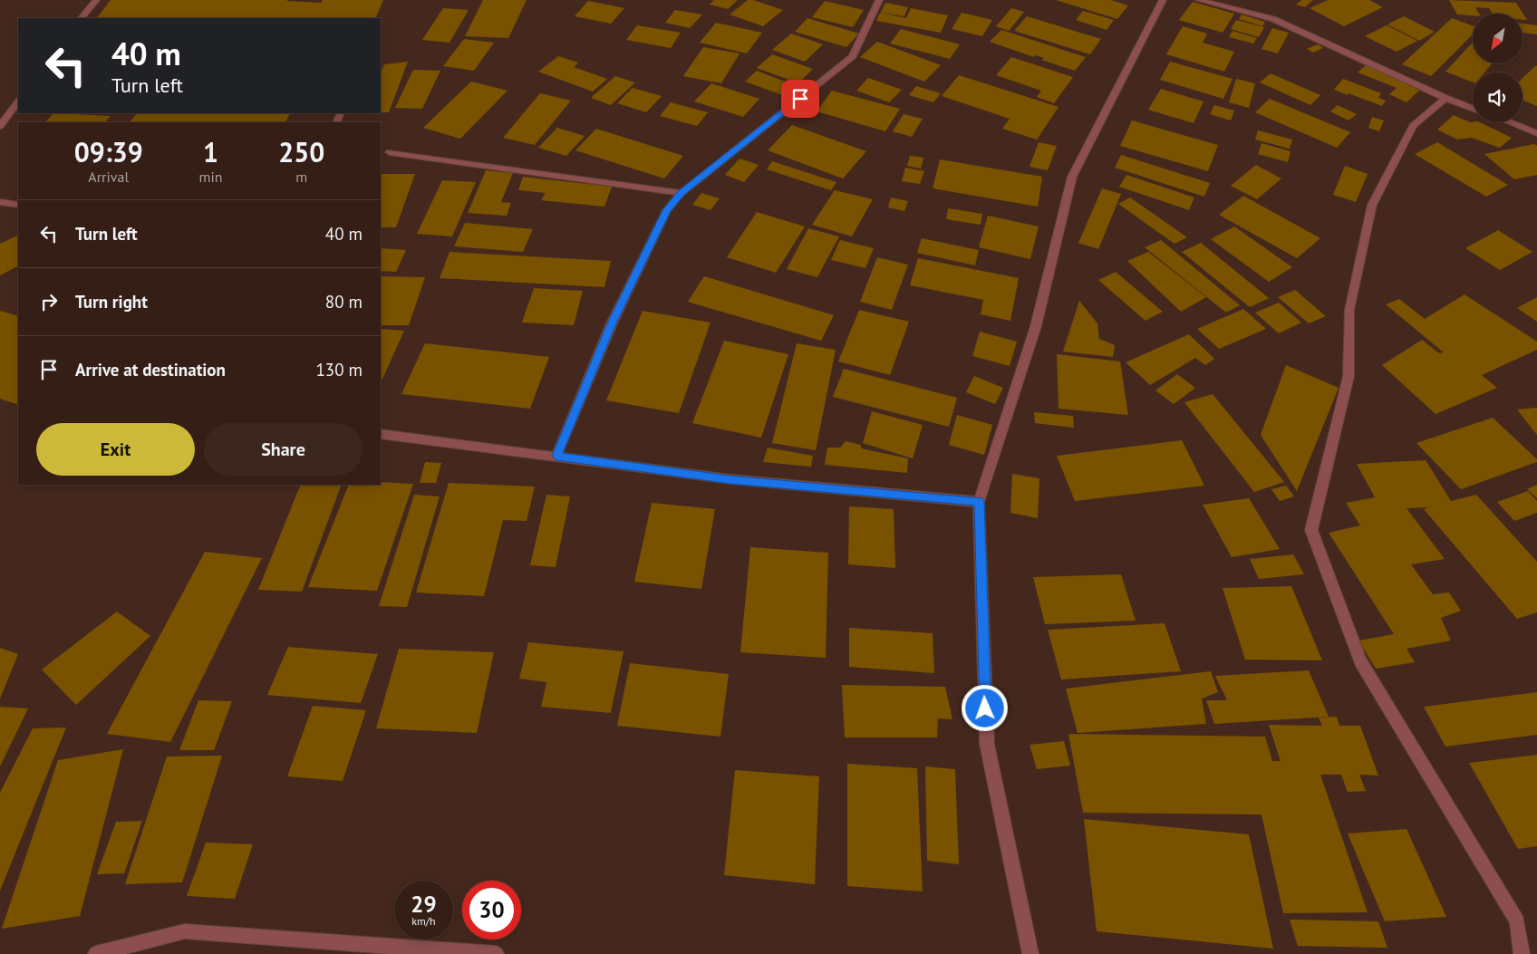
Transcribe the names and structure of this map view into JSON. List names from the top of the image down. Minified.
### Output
{"north":"bottom left","page":{"turn":["40 m","Turn left"],"eta":["09:39","Arrival","1","min","250","m"],"list":[{"name":"Turn left","value":"40 m"},{"name":"Turn right","value":"80 m"},{"name":"Arrive at destination","value":"130 m"}],"buttons":["Exit","Share"],"speed":"29 km/h","limit":"30"}}
